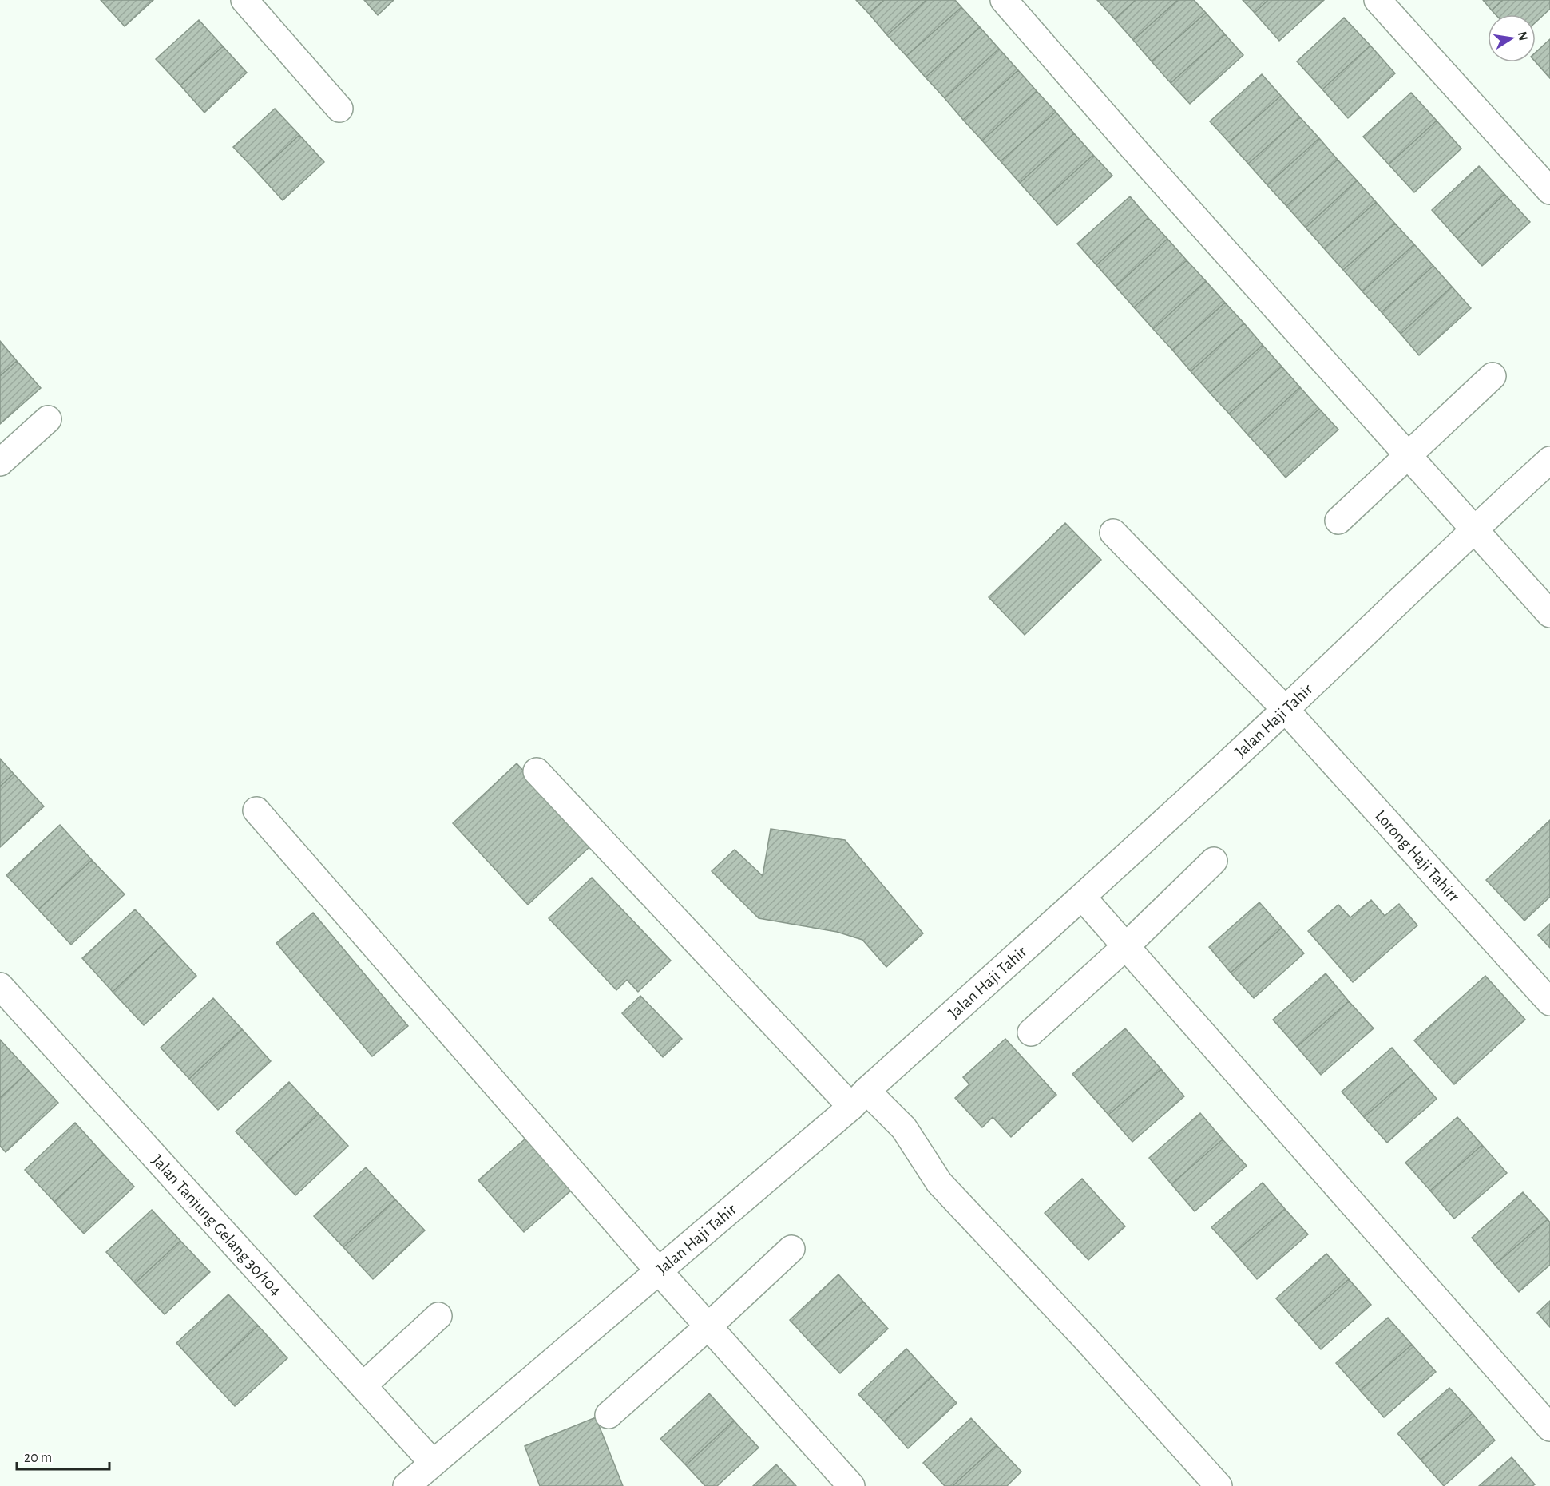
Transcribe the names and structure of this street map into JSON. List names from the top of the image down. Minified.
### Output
{"streets":{"street":["Jalan Haji Tahir","Lorong Haji Tahirr","Jalan Tanjung Gelang 30/104"]},"crossings":[["Jalan Haji Tahir","Lorong Haji Tahirr"],["Jalan Haji Tahir","Jalan Tanjung Gelang 30/104"]],"scale_bar":"20 m","north":"right"}
